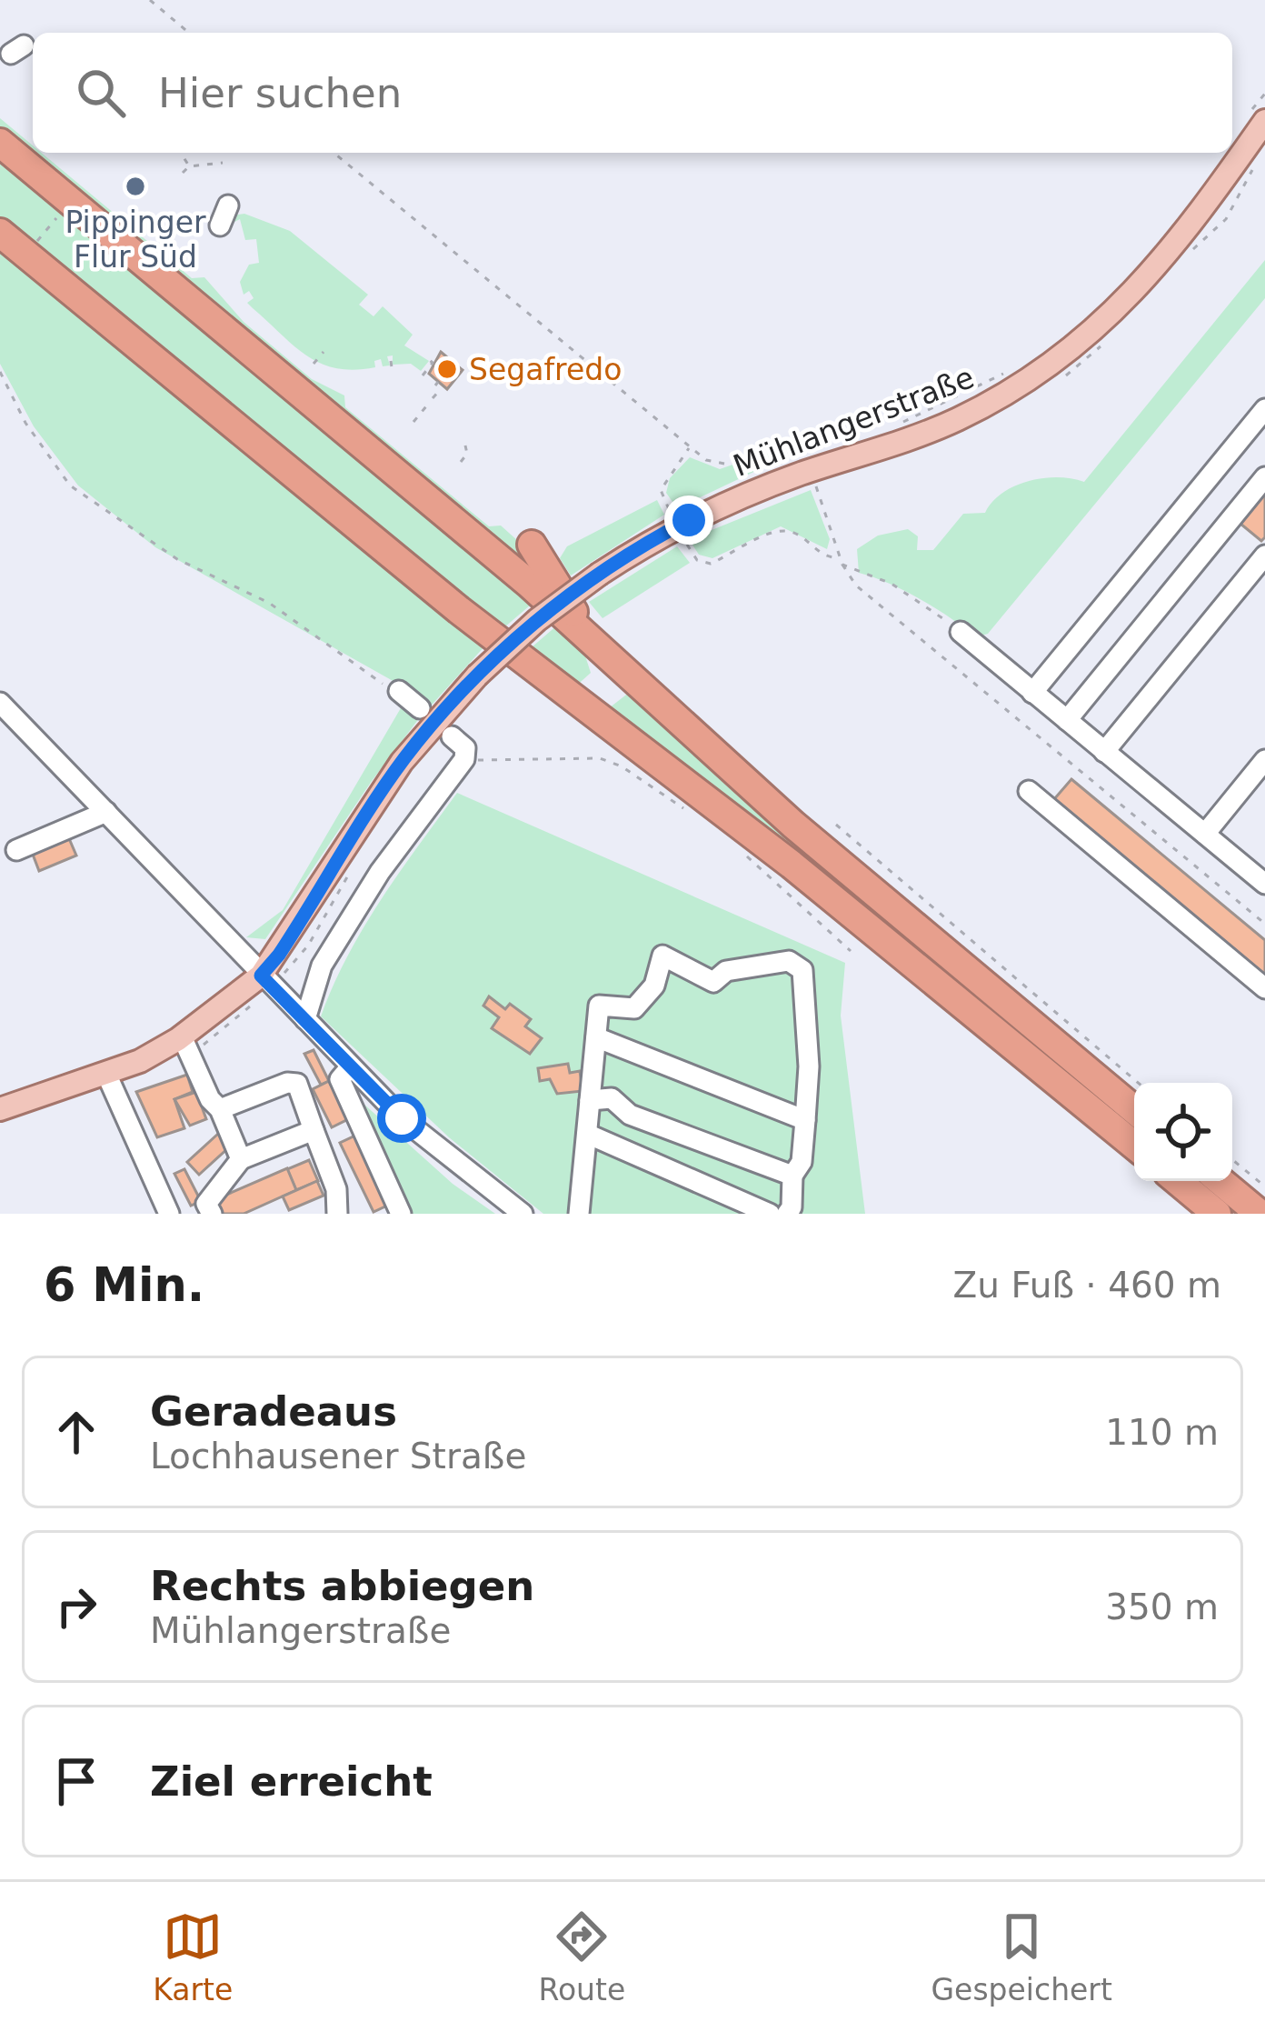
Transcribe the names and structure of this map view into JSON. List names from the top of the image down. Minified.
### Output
{"streets":{"main road":["Mühlangerstraße"]},"places":["Pippinger Flur Süd","Segafredo"],"page":{"search":"Hier suchen","heading":["6 Min.","Zu Fuß · 460 m"],"list":[["Geradeaus","Lochhausener Straße","110 m"],["Rechts abbiegen","Mühlangerstraße","350 m"],"Ziel erreicht"],"nav":["Karte","Route","Gespeichert"]}}
